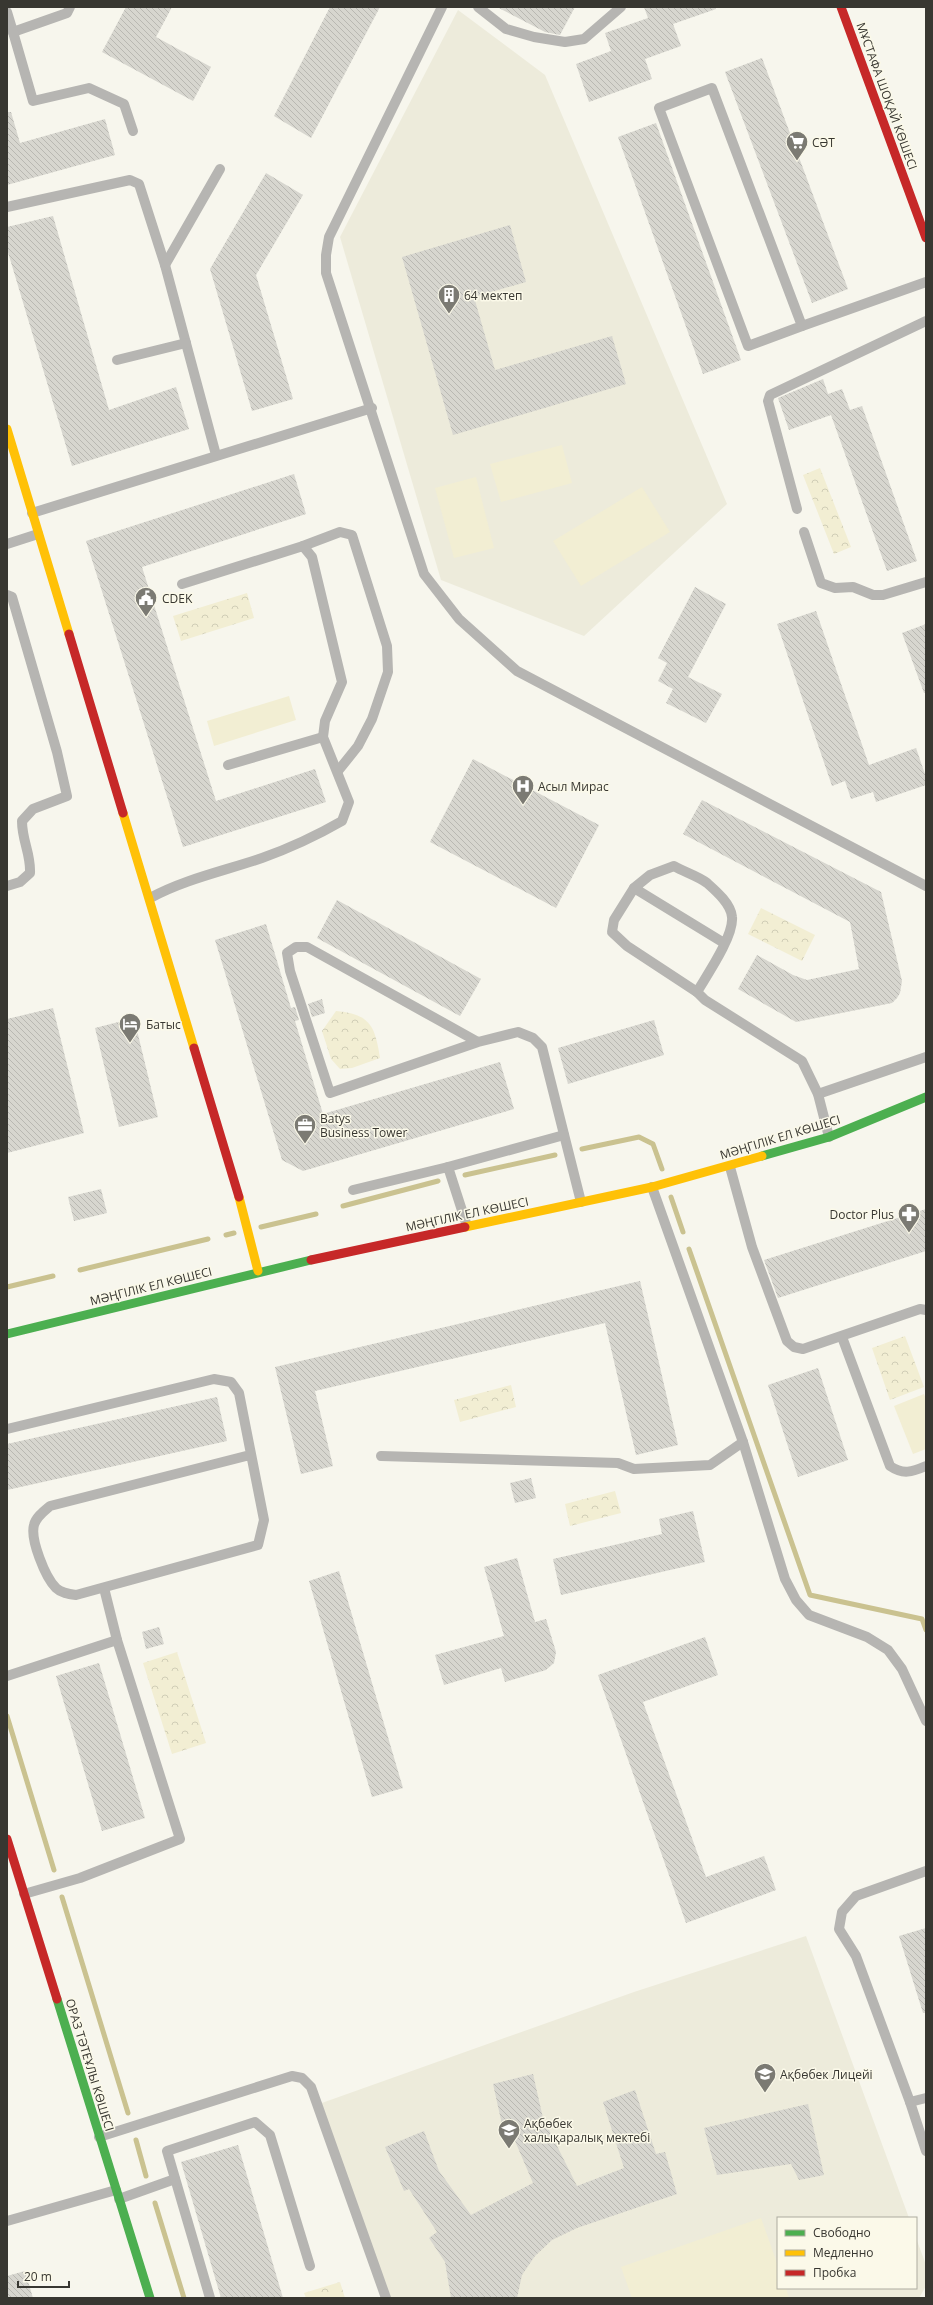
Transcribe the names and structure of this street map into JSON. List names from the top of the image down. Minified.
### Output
{"streets":{"street":["МҰСТАФА ШОҚАЙ КӨШЕСІ","МӘҢГІЛІК ЕЛ КӨШЕСІ","ОРАЗ ТӘТЕҰЛЫ КӨШЕСІ"]},"places":{"supermarket":["СӘТ"],"building":["64 мектеп"],"public building":["CDEK"],"hospital":["Асыл Мирас"],"hotel":["Батыс"],"office":["Batys Business Tower"],"pharmacy":["Doctor Plus"],"school or university":["Ақбөбек Лицейі","Ақбөбек халықаралық мектебі"]},"legend":["Свободно","Медленно","Пробка"],"scale_bar":"20 m"}
